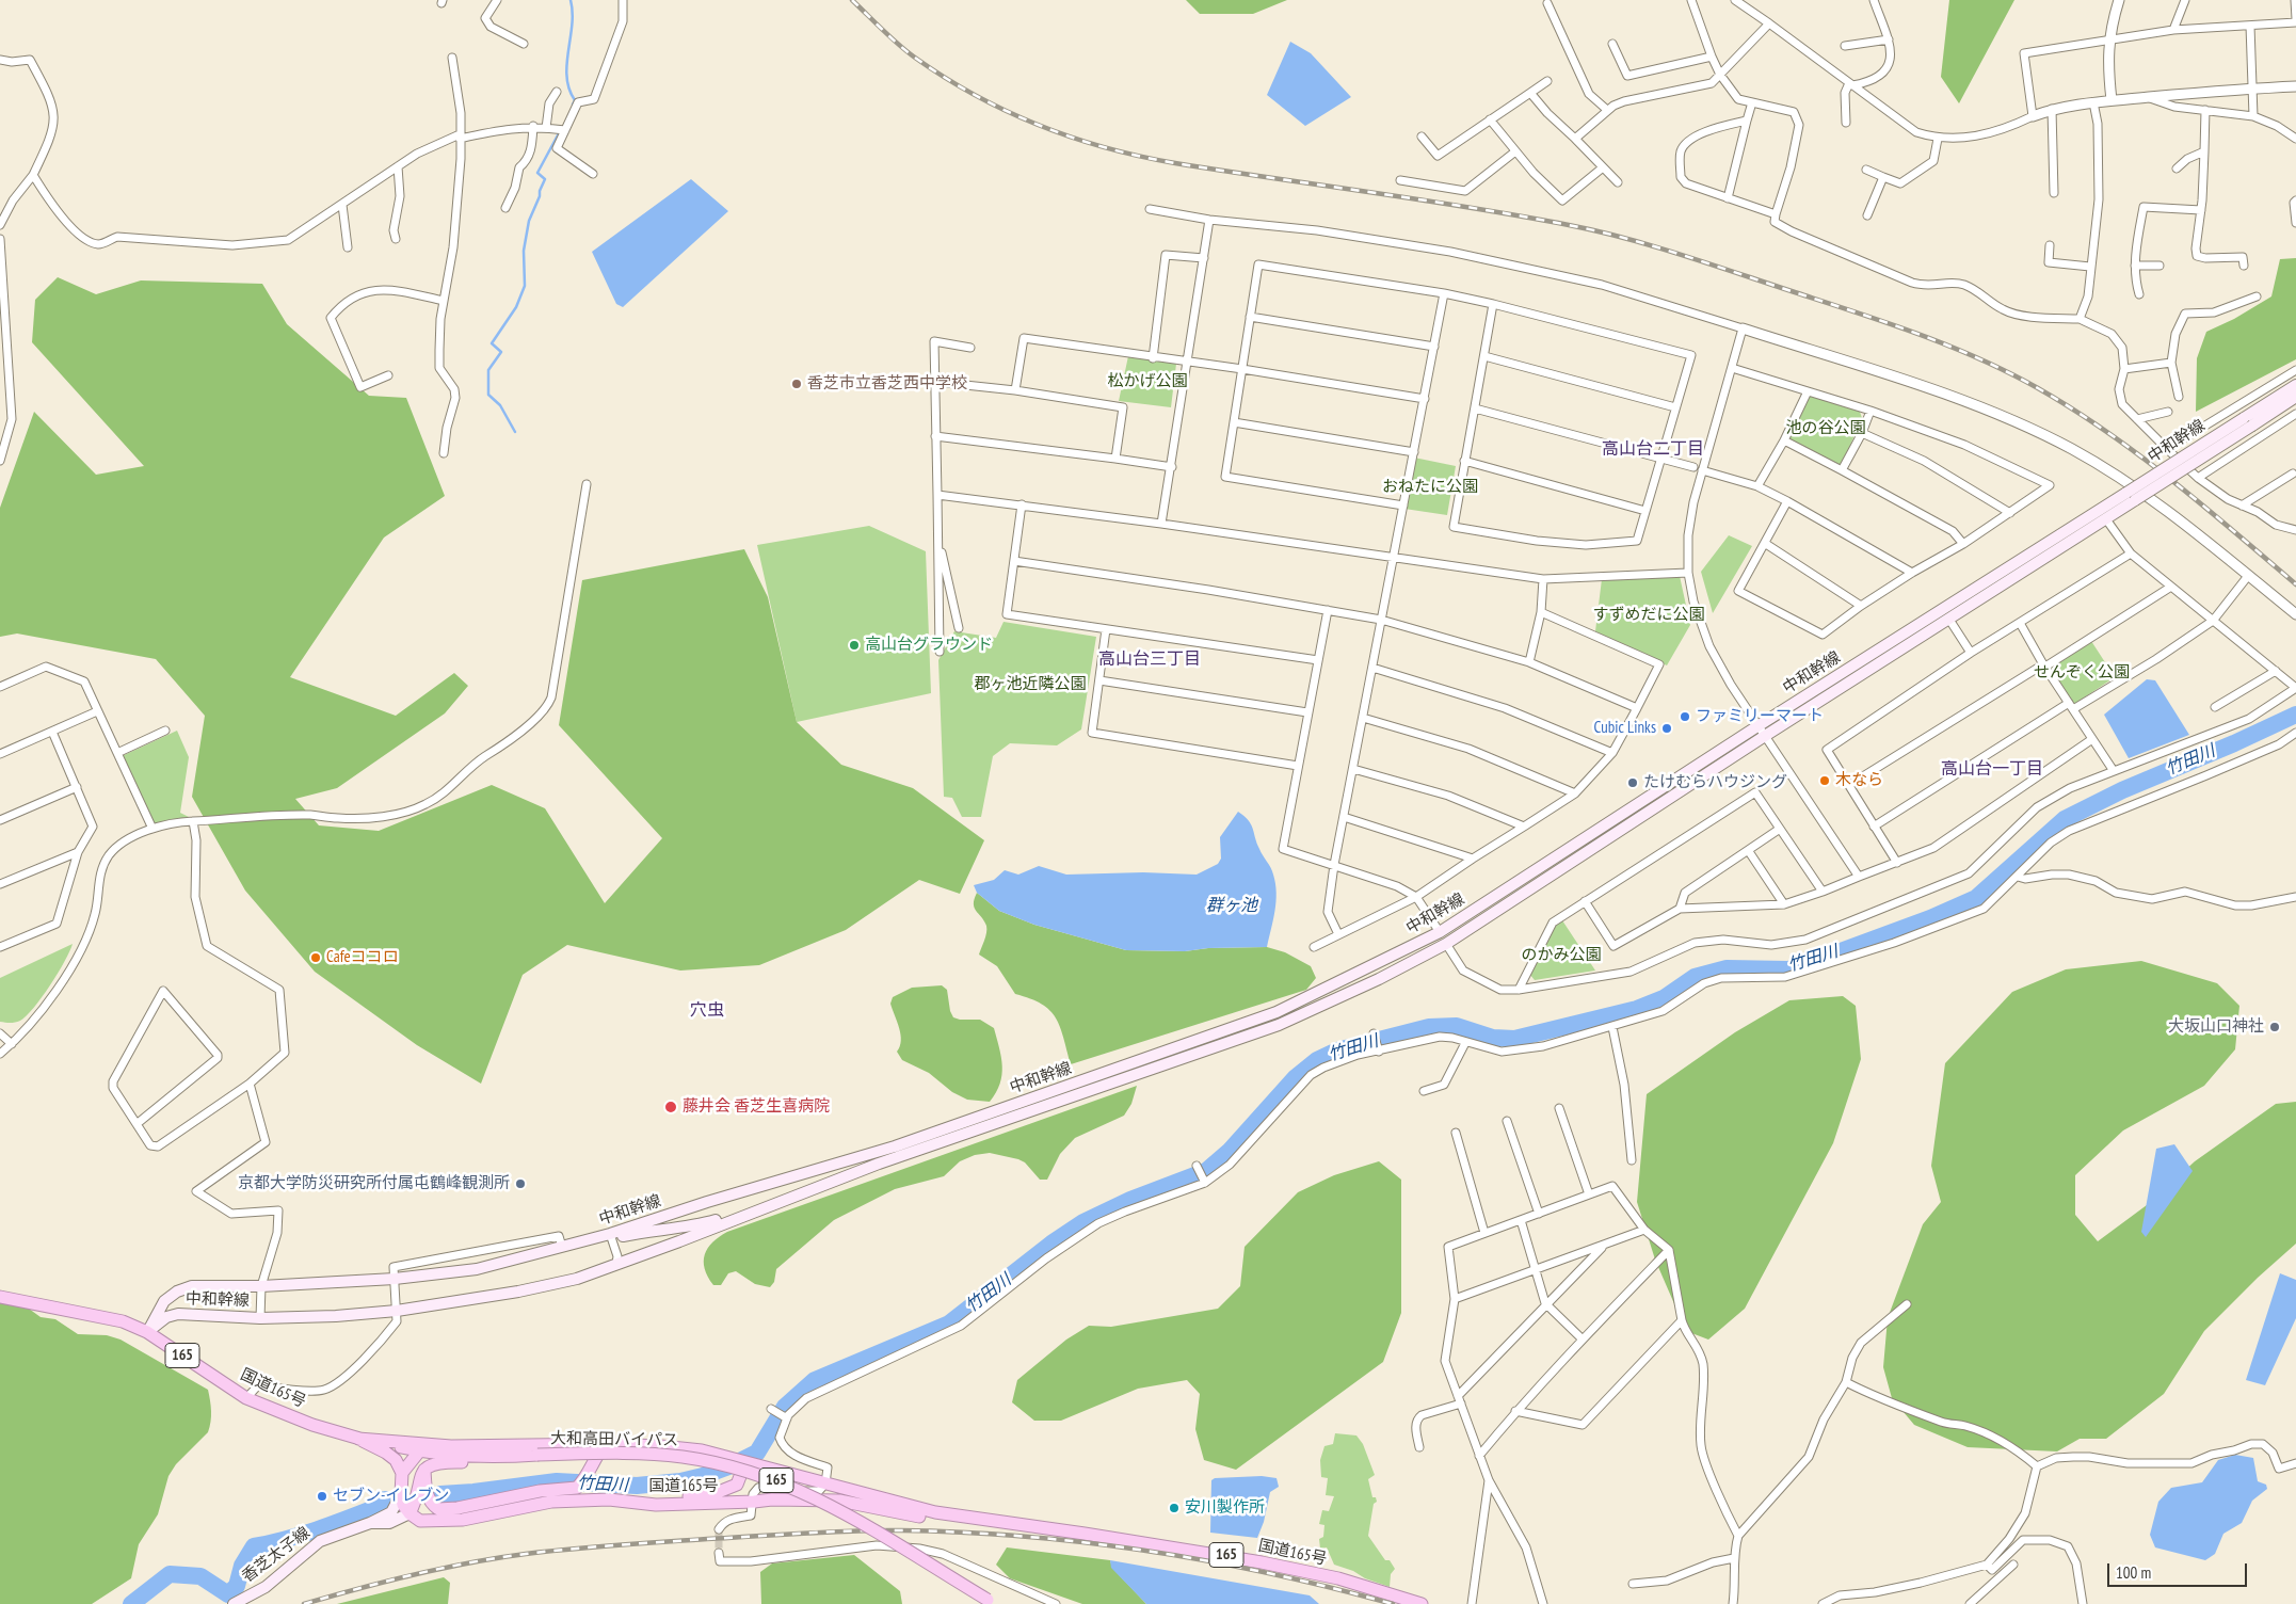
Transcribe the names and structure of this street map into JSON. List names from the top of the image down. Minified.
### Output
{"streets":{"highway":["165","国道165号","大和高田バイパス"],"main road":["中和幹線","香芝太子線"]},"crossings":[["中和幹線","国道165号"],["165","国道165号"],["165","大和高田バイパス"],["国道165号","大和高田バイパス"],["国道165号","香芝太子線"]],"districts":["高山台二丁目","高山台三丁目","高山台一丁目","穴虫"],"water":["竹田川","群ヶ池"],"parks":["松かげ公園","池の谷公園","おねたに公園","すずめだに公園","せんぞく公園","郡ヶ池近隣公園","のかみ公園"],"places":["香芝市立香芝西中学校","高山台グラウンド","ファミリーマート","Cubic Links","木なら","たけむらハウジング","Cafeココロ","大坂山口神社","藤井会 香芝生喜病院","京都大学防災研究所付属屯鶴峰観測所","セブン-イレブン","安川製作所"],"scale_bar":"100 m"}
